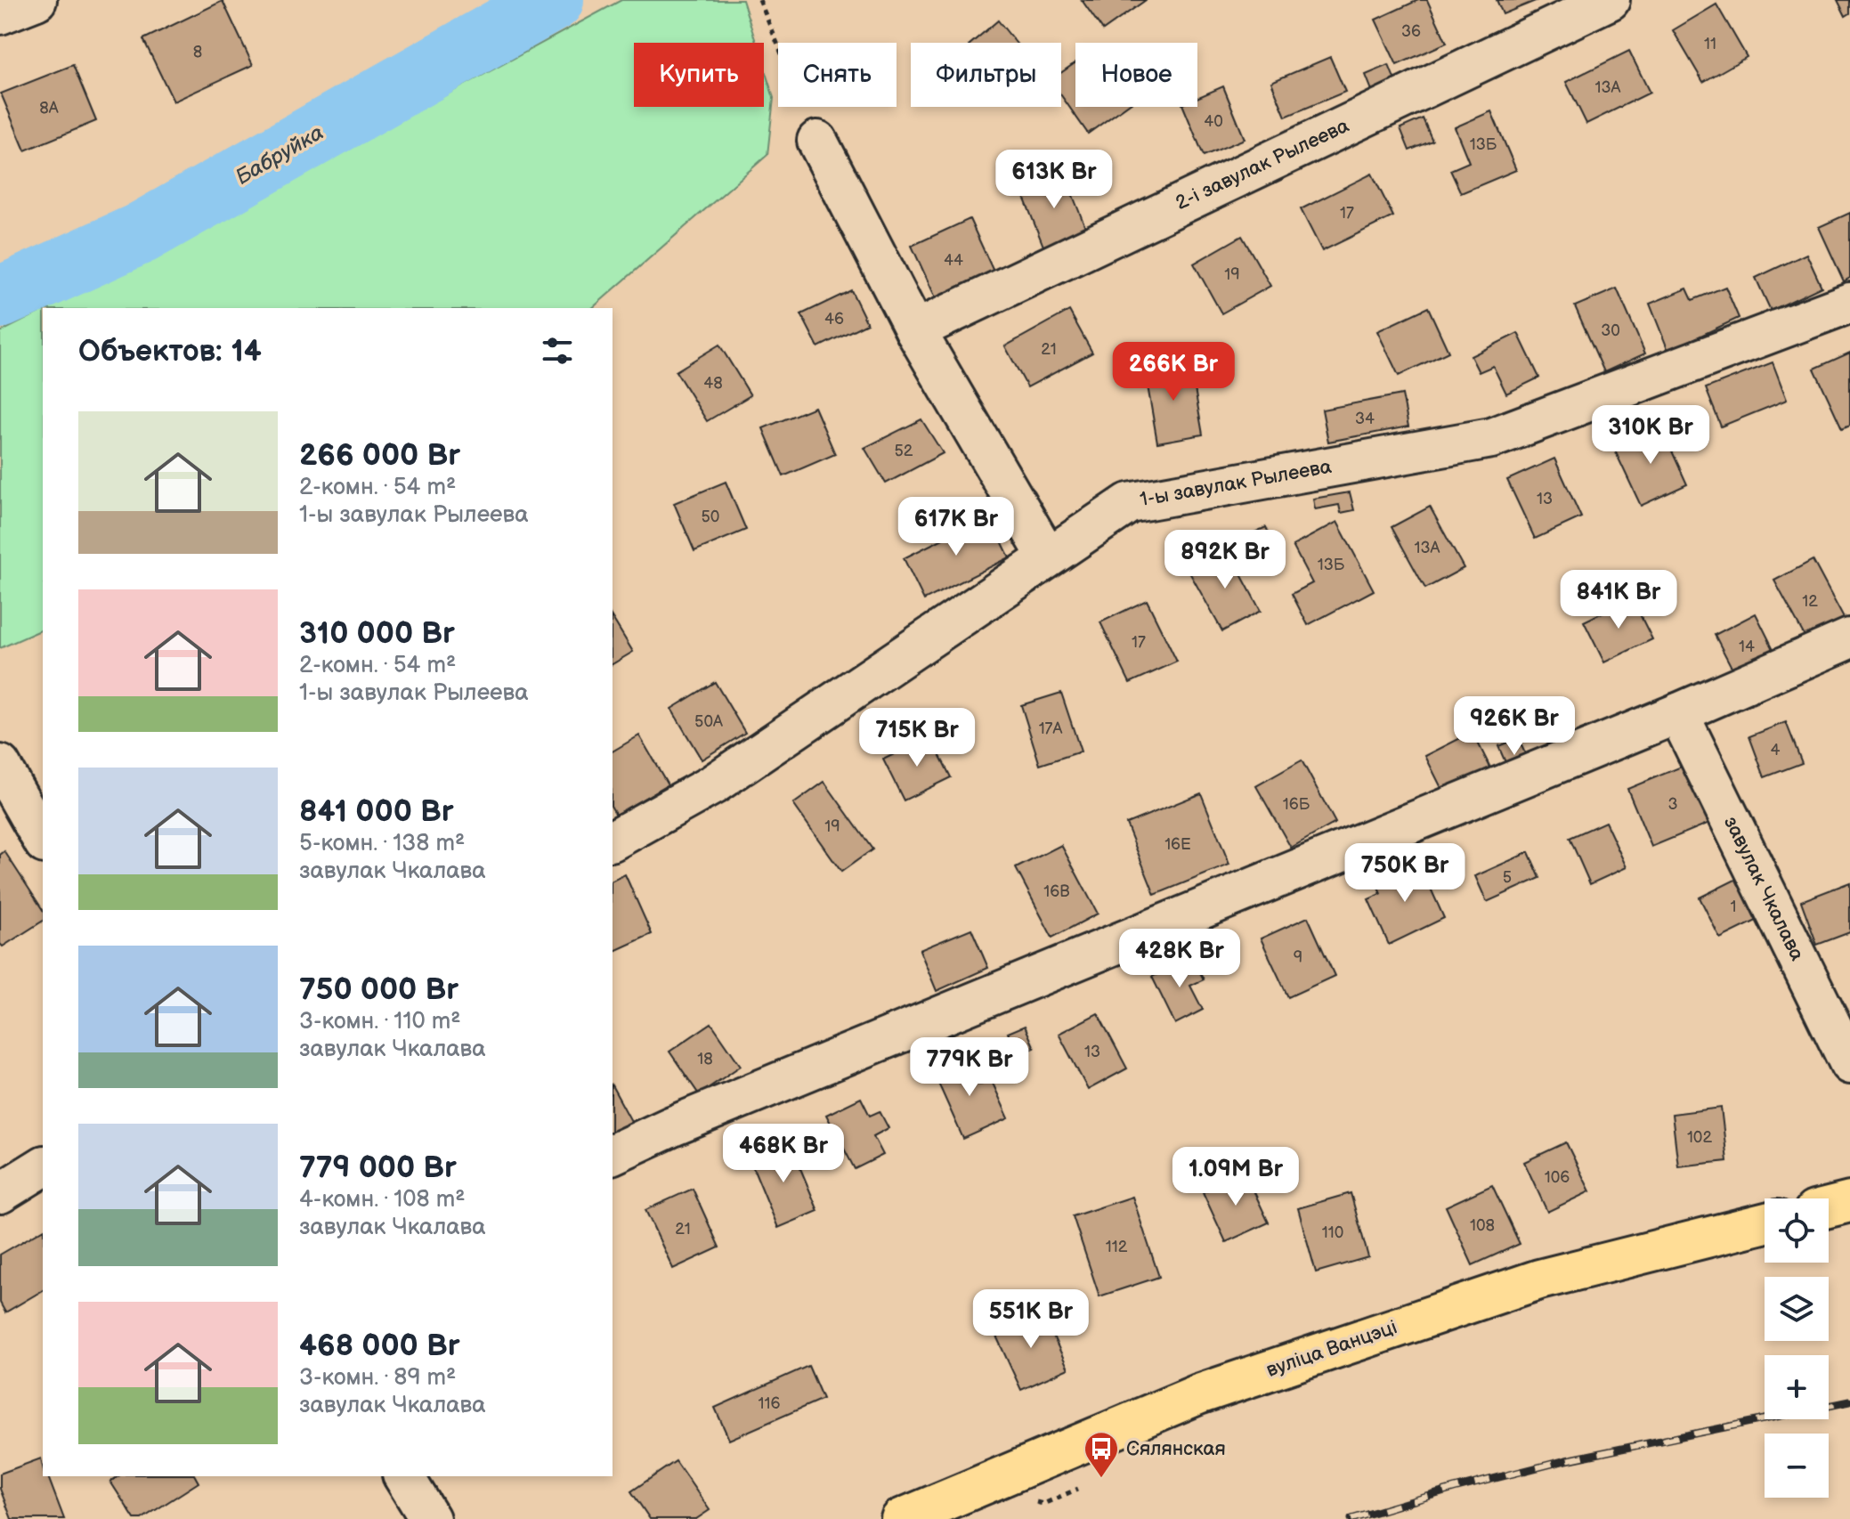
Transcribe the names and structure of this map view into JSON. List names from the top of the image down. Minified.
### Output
{"streets":{"main road":["вуліца Ванцэці"],"street":["2-і завулак Рылеева","1-ы завулак Рылеева","завулак Чкалава"]},"water":["Бабруйка"],"places":{"bus stop":["Сялянская"]},"house_numbers":["36","11","8","13А","8А","40","13Б","17","44","19","46","30","21","48","34","52","13","50","13А","13Б","12","17","14","50А","17А","4","16Б","3","19","16Е","5","16В","1","9","13","18","102","106","108","21","110","112","116"],"page":{"chip":["Купить","Снять","Фильтры","Новое"],"price":["613K Br","266K Br","310K Br","617K Br","892K Br","841K Br","926K Br","715K Br","750K Br","428K Br","779K Br","468K Br","1.09M Br","551K Br"],"heading":"Объектов: 14","list":[{"name":"266 000 Br","note":"2-комн. · 54 m² · 1-ы завулак Рылеева"},{"name":"310 000 Br","note":"2-комн. · 54 m² · 1-ы завулак Рылеева"},{"name":"841 000 Br","note":"5-комн. · 138 m² · завулак Чкалава"},{"name":"750 000 Br","note":"3-комн. · 110 m² · завулак Чкалава"},{"name":"779 000 Br","note":"4-комн. · 108 m² · завулак Чкалава"},{"name":"468 000 Br","note":"3-комн. · 89 m² · завулак Чкалава"}],"map_buttons":["+","−"]}}
